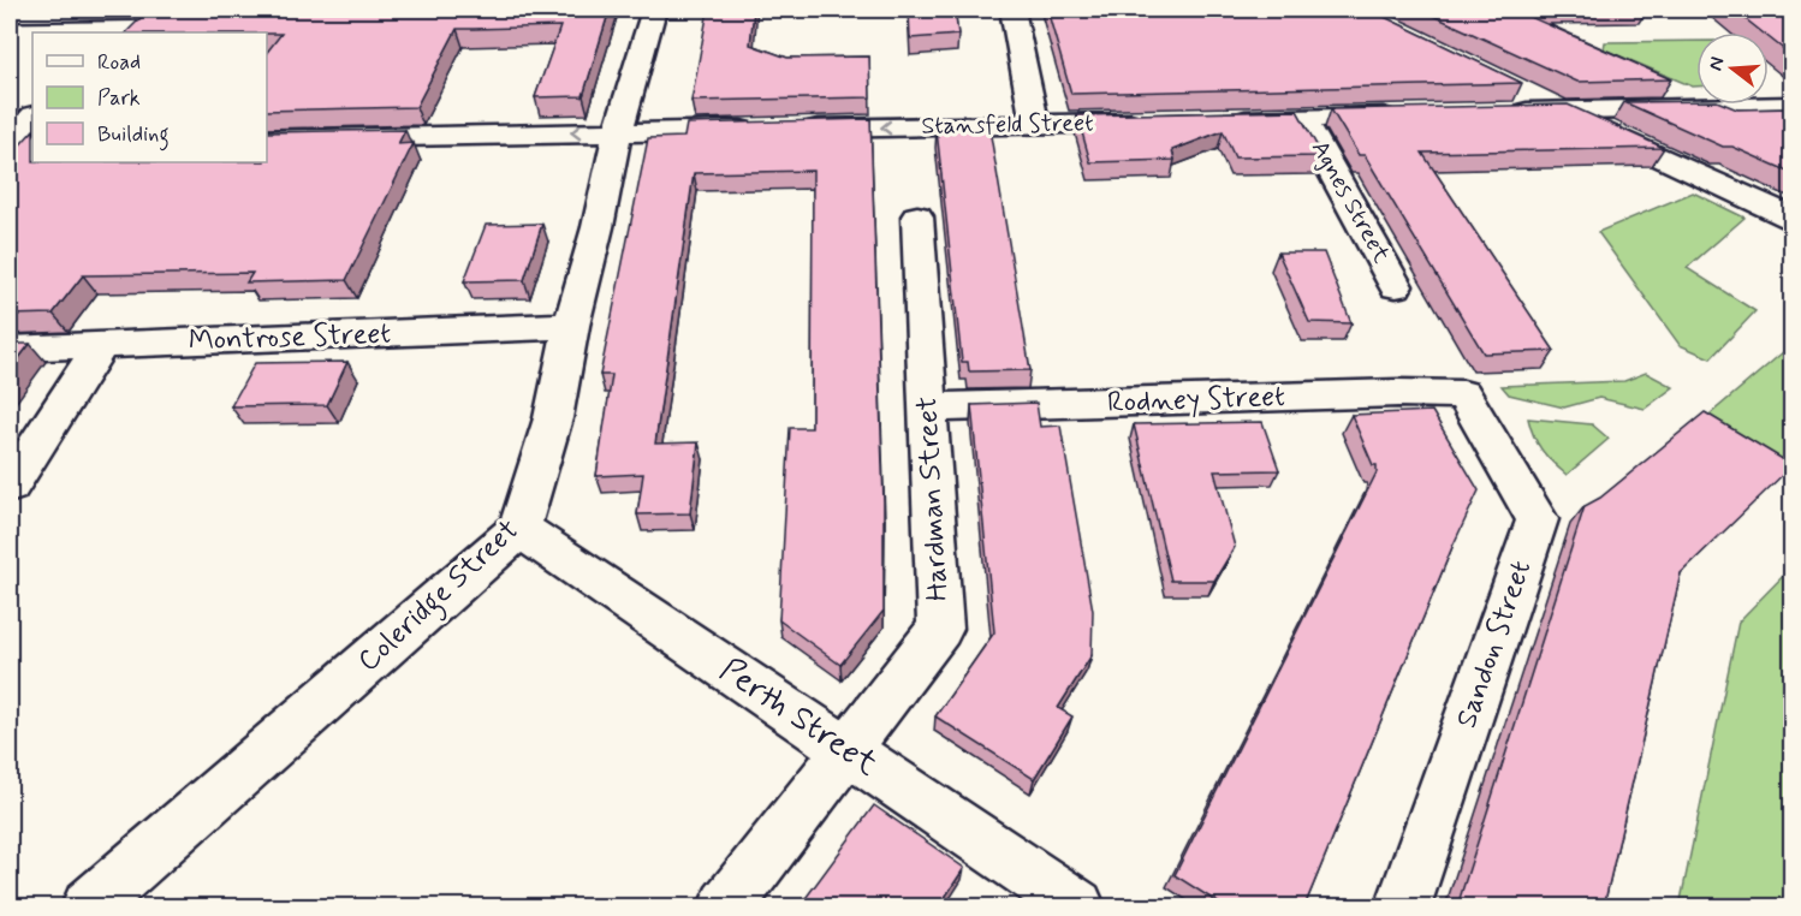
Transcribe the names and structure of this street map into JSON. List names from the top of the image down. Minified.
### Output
{"streets":{"street":["Stansfeld Street","Agnes Street","Montrose Street","Rodney Street","Hardman Street","Coleridge Street","Sandon Street","Perth Street"]},"crossings":[["Montrose Street","Coleridge Street"],["Rodney Street","Hardman Street"],["Rodney Street","Sandon Street"],["Hardman Street","Perth Street"],["Coleridge Street","Perth Street"]],"one_way":["Stansfeld Street"],"legend":["Road","Park","Building"],"north":"left"}
